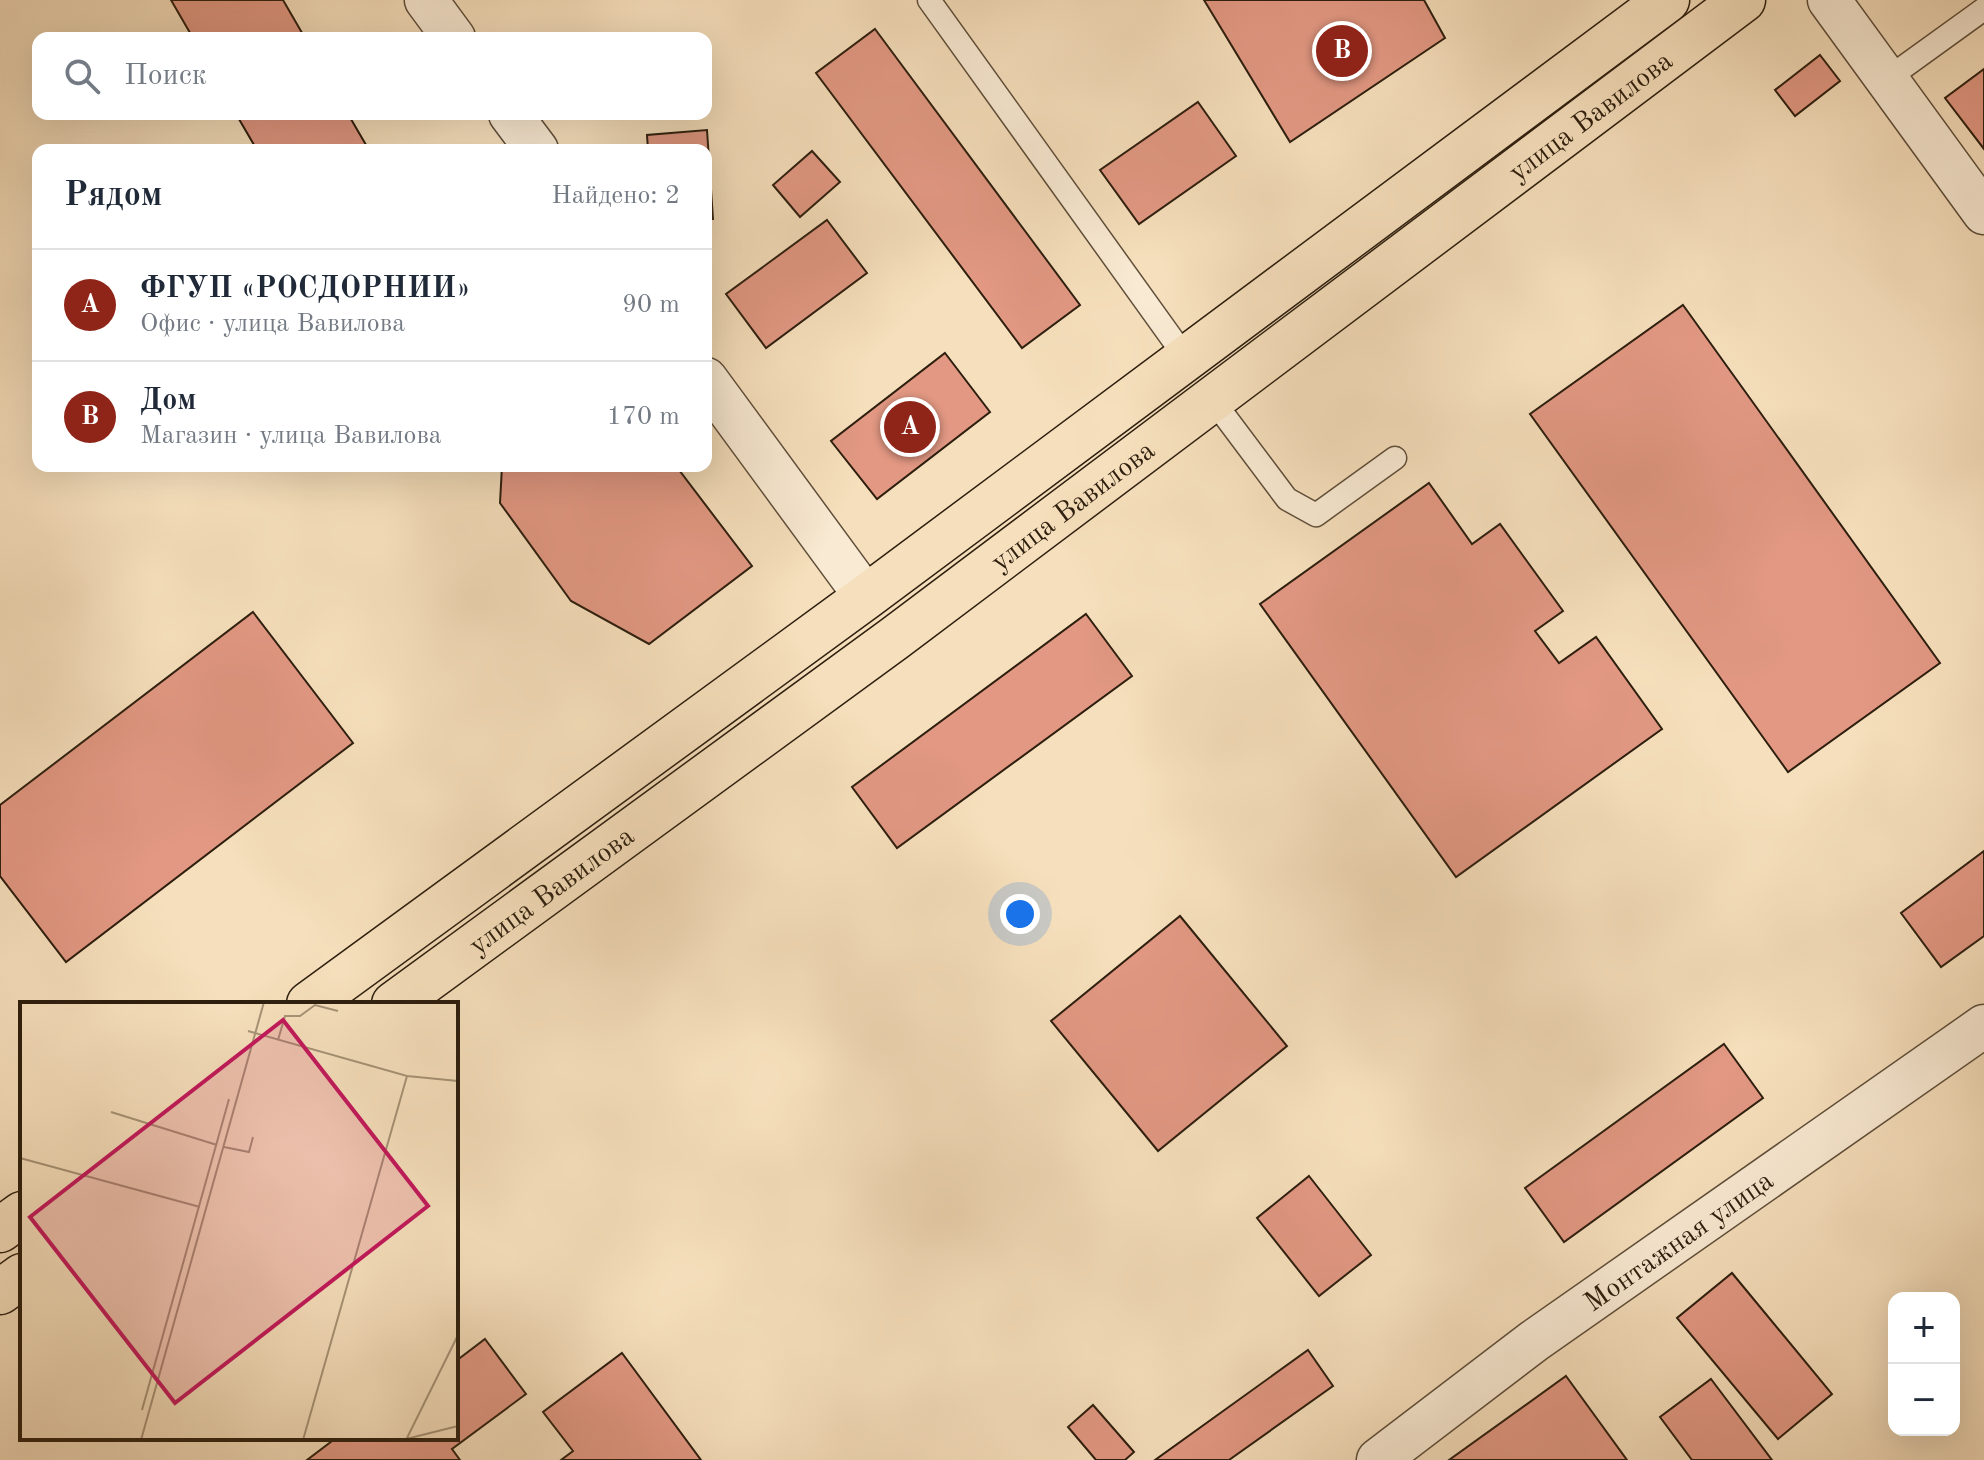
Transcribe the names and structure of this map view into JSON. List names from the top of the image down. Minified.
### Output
{"streets":{"main road":["улица Вавилова"],"street":["Монтажная улица"]},"page":{"pins":["B","A"],"search":"Поиск","heading":["Рядом","Найдено: 2"],"list":[{"mark":"A","name":"ФГУП «РОСДОРНИИ»","note":"Офис · улица Вавилова","value":"90 m"},{"mark":"B","name":"Дом","note":"Магазин · улица Вавилова","value":"170 m"}],"map_buttons":["+","−"]}}
